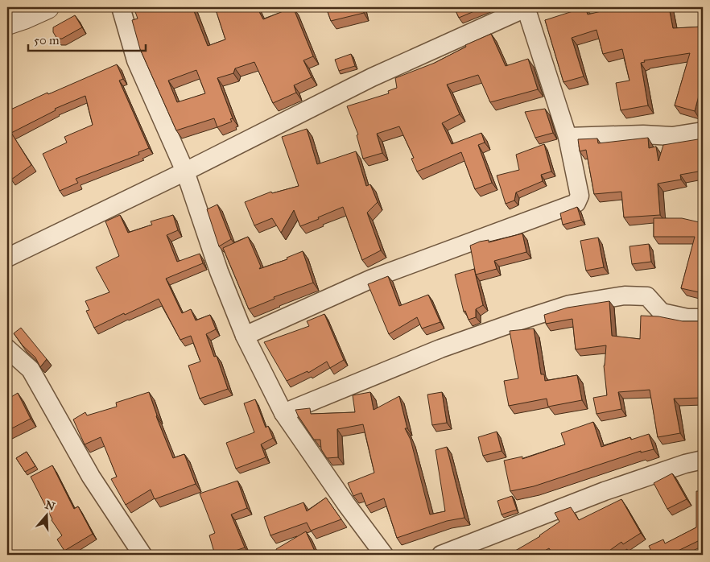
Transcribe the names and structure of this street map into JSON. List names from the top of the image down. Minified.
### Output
{"scale_bar":"50 m","north":"top"}
